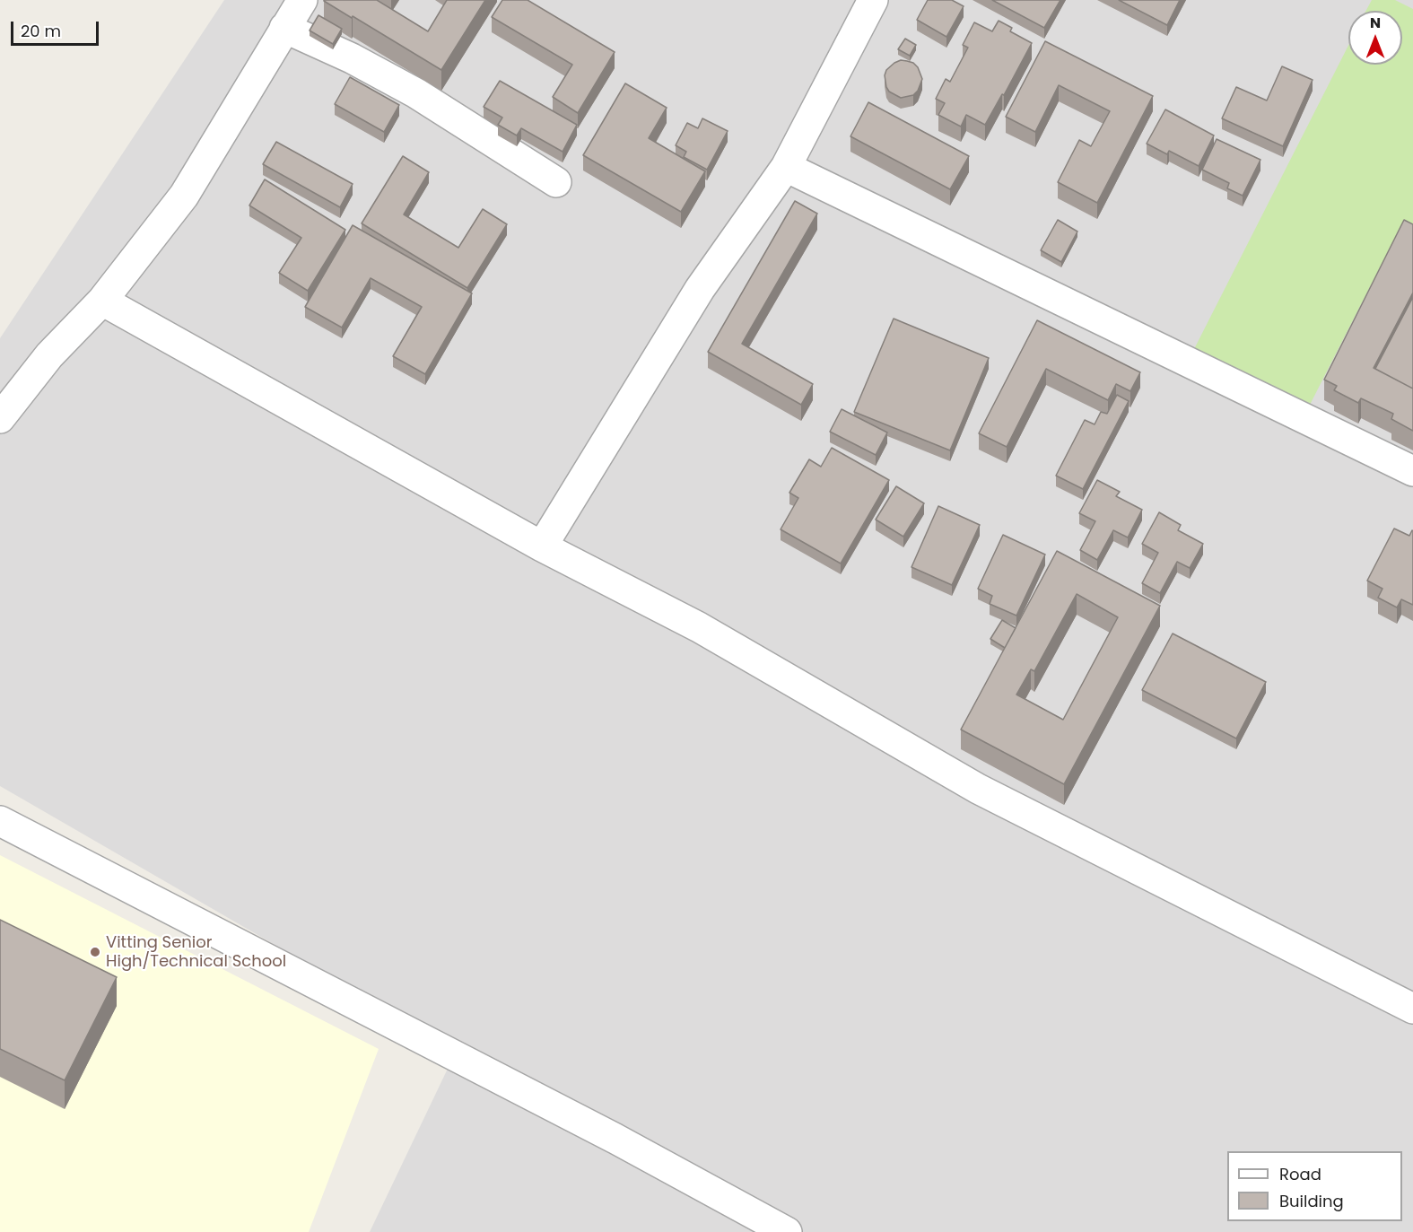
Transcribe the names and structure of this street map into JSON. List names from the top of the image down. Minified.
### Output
{"places":["Vitting Senior High/Technical School"],"legend":["Road","Building"],"scale_bar":"20 m","north":"top"}
